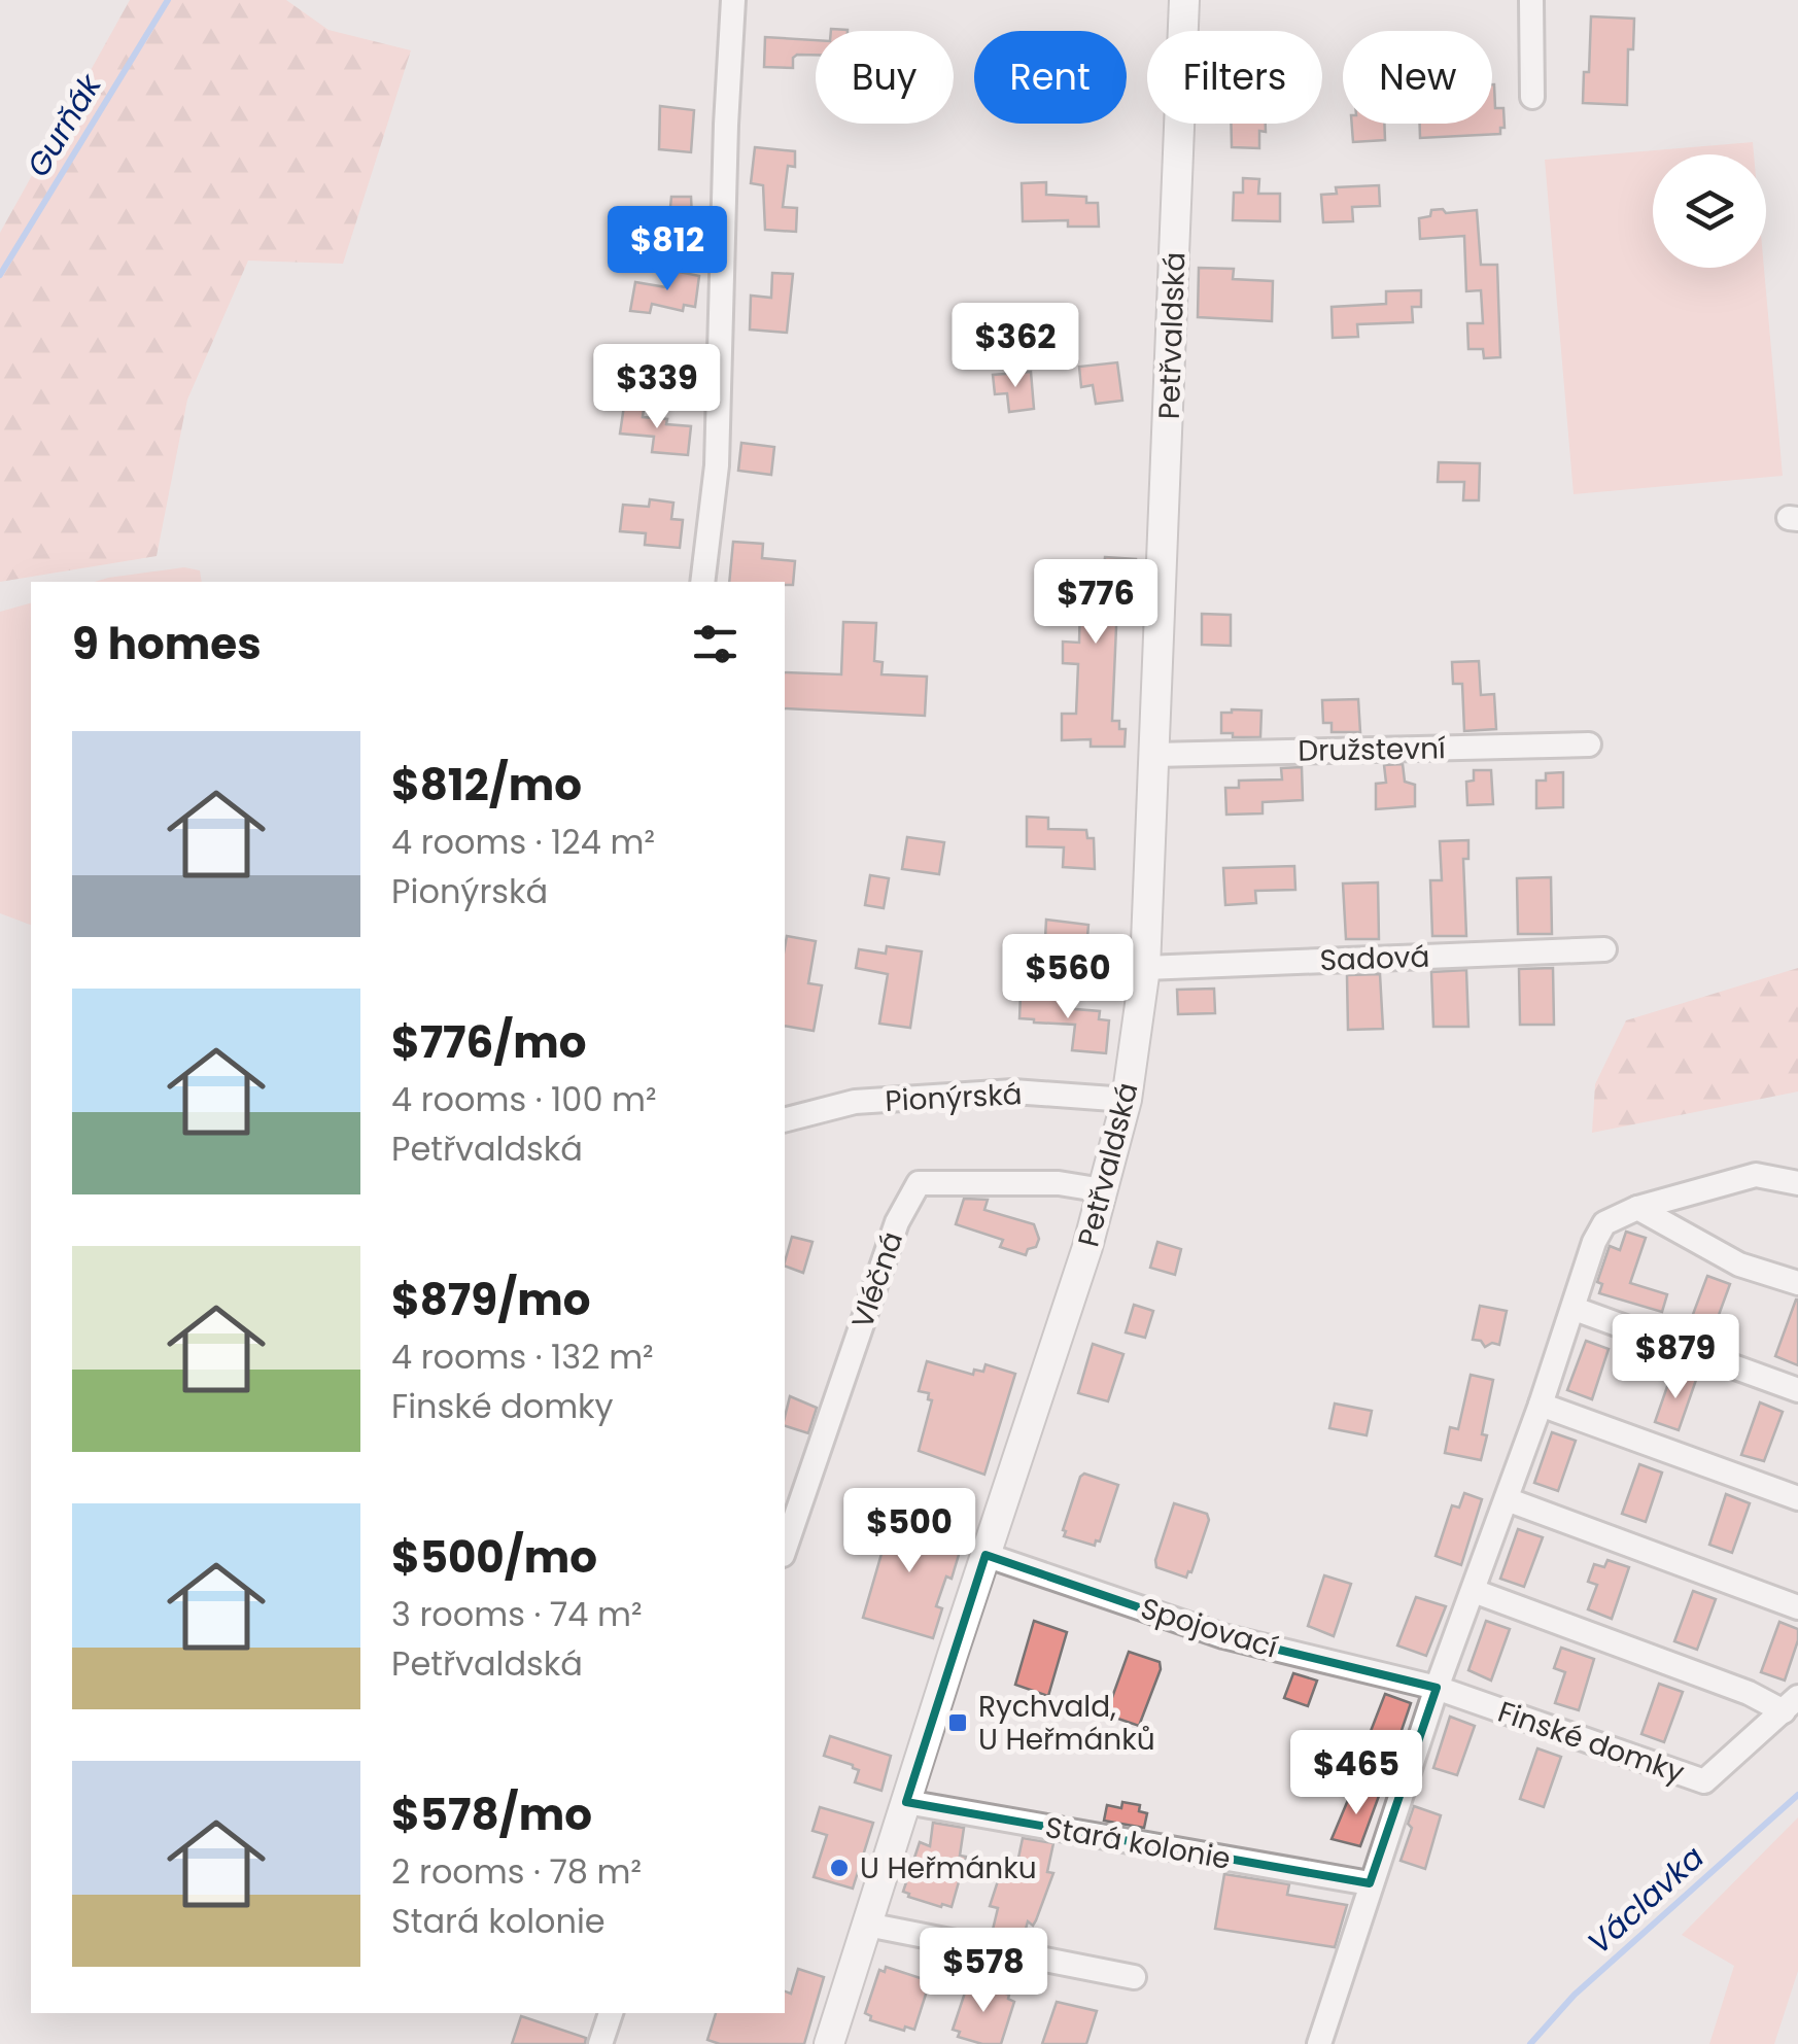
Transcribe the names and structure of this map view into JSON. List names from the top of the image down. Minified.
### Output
{"streets":{"street":["Petřvaldská","Družstevní","Sadová","Pionýrská","Vléčná","Spojovací","Finské domky","Stará kolonie"]},"crossings":[["Petřvaldská","Družstevní"],["Petřvaldská","Sadová"],["Petřvaldská","Pionýrská"],["Petřvaldská","Vléčná"],["Petřvaldská","Spojovací"],["Petřvaldská","Stará kolonie"],["Spojovací","Finské domky"]],"water":["Gurňák","Václavka"],"places":{"transit":["Rychvald, U Heřmánků"],"other":["U Heřmánku"]},"page":{"chip":["Buy","Rent","Filters","New"],"price":["$812","$362","$339","$776","$560","$879","$500","$465","$578"],"heading":"9 homes","list":[{"name":"$812/mo","note":"4 rooms · 124 m² · Pionýrská"},{"name":"$776/mo","note":"4 rooms · 100 m² · Petřvaldská"},{"name":"$879/mo","note":"4 rooms · 132 m² · Finské domky"},{"name":"$500/mo","note":"3 rooms · 74 m² · Petřvaldská"},{"name":"$578/mo","note":"2 rooms · 78 m² · Stará kolonie"}]}}
